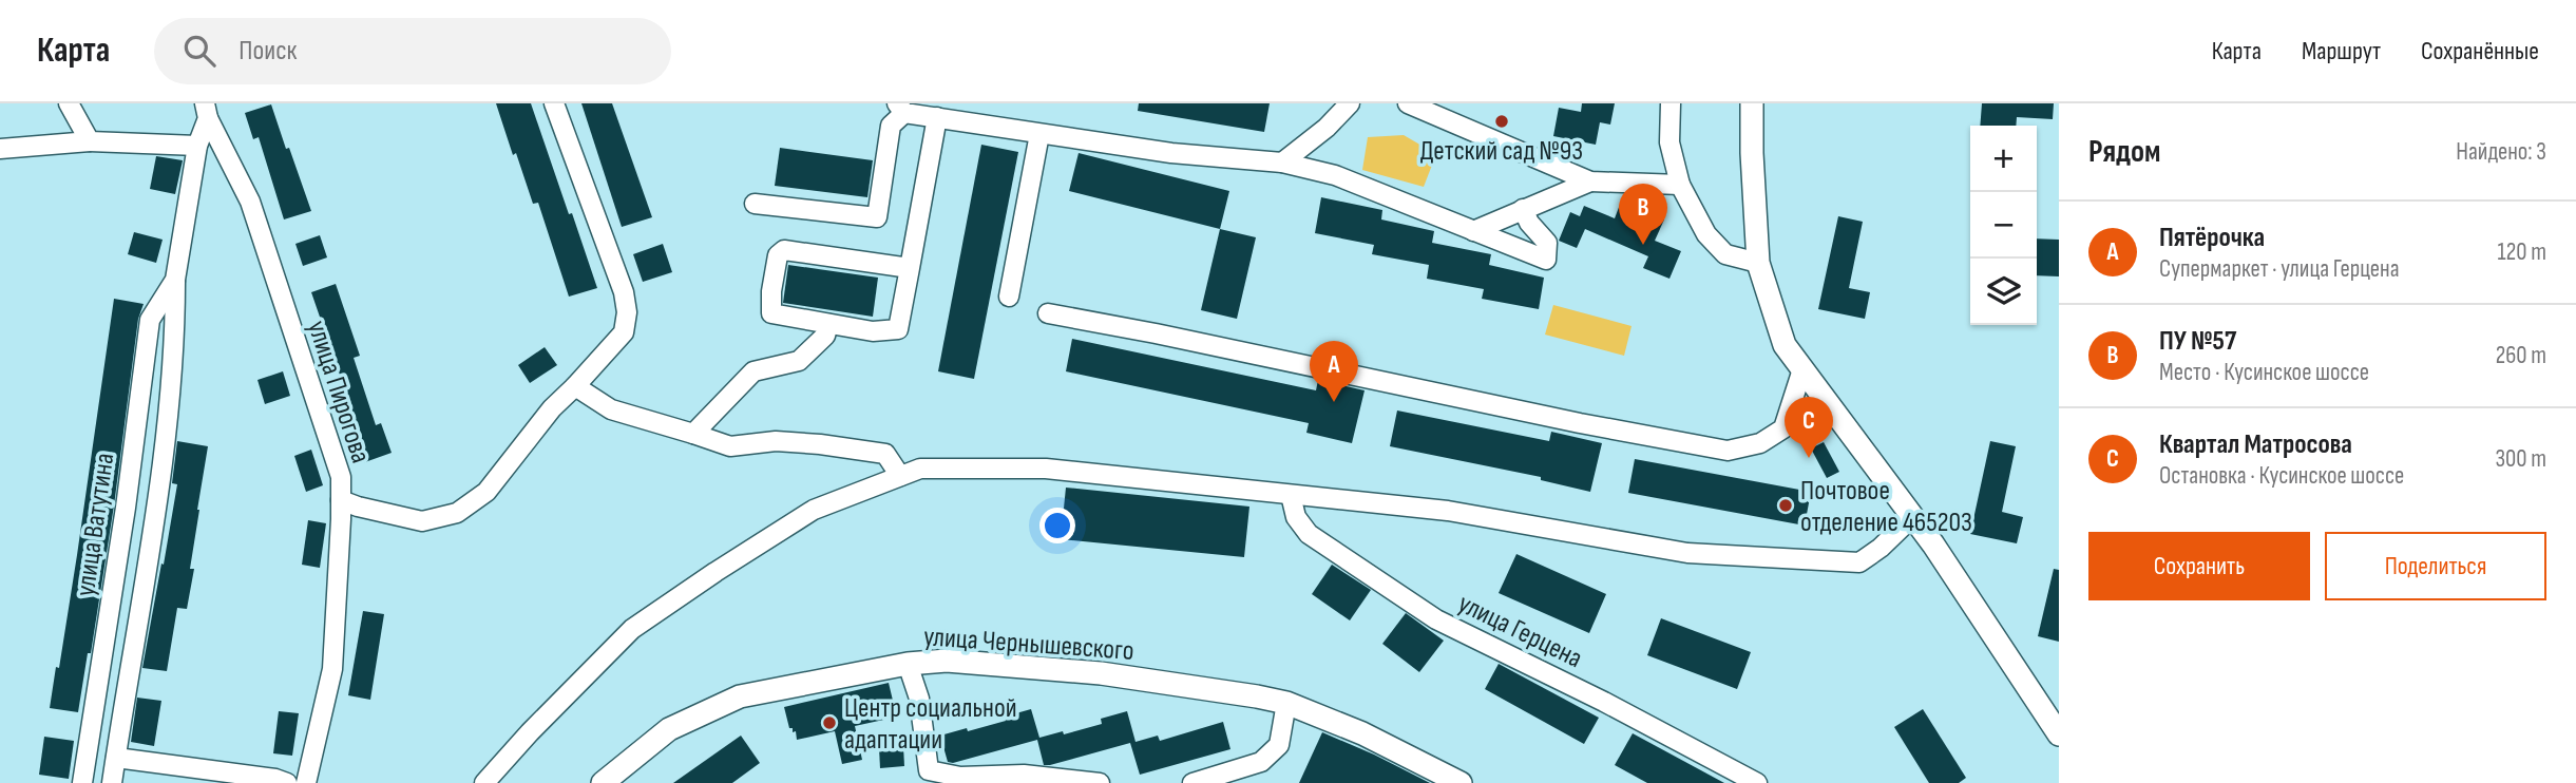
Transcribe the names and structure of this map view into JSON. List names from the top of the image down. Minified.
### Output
{"streets":{"main road":["улица Чернышевского"],"street":["улица Пирогова","улица Ватутина","улица Герцена"]},"crossings":[["улица Пирогова","улица Ватутина"]],"places":["Детский сад №93","Почтовое отделение 465203","Центр социальной адаптации"],"page":{"header":"Карта","search":"Поиск","nav":["Карта","Маршрут","Сохранённые"],"heading":["Рядом","Найдено: 3"],"map_buttons":["+","−"],"pins":["B","A","C"],"list":[{"mark":"A","name":"Пятёрочка","note":"Супермаркет · улица Герцена","value":"120 m"},{"mark":"B","name":"ПУ №57","note":"Место · Кусинское шоссе","value":"260 m"},{"mark":"C","name":"Квартал Матросова","note":"Остановка · Кусинское шоссе","value":"300 m"}],"buttons":["Сохранить","Поделиться"]}}
